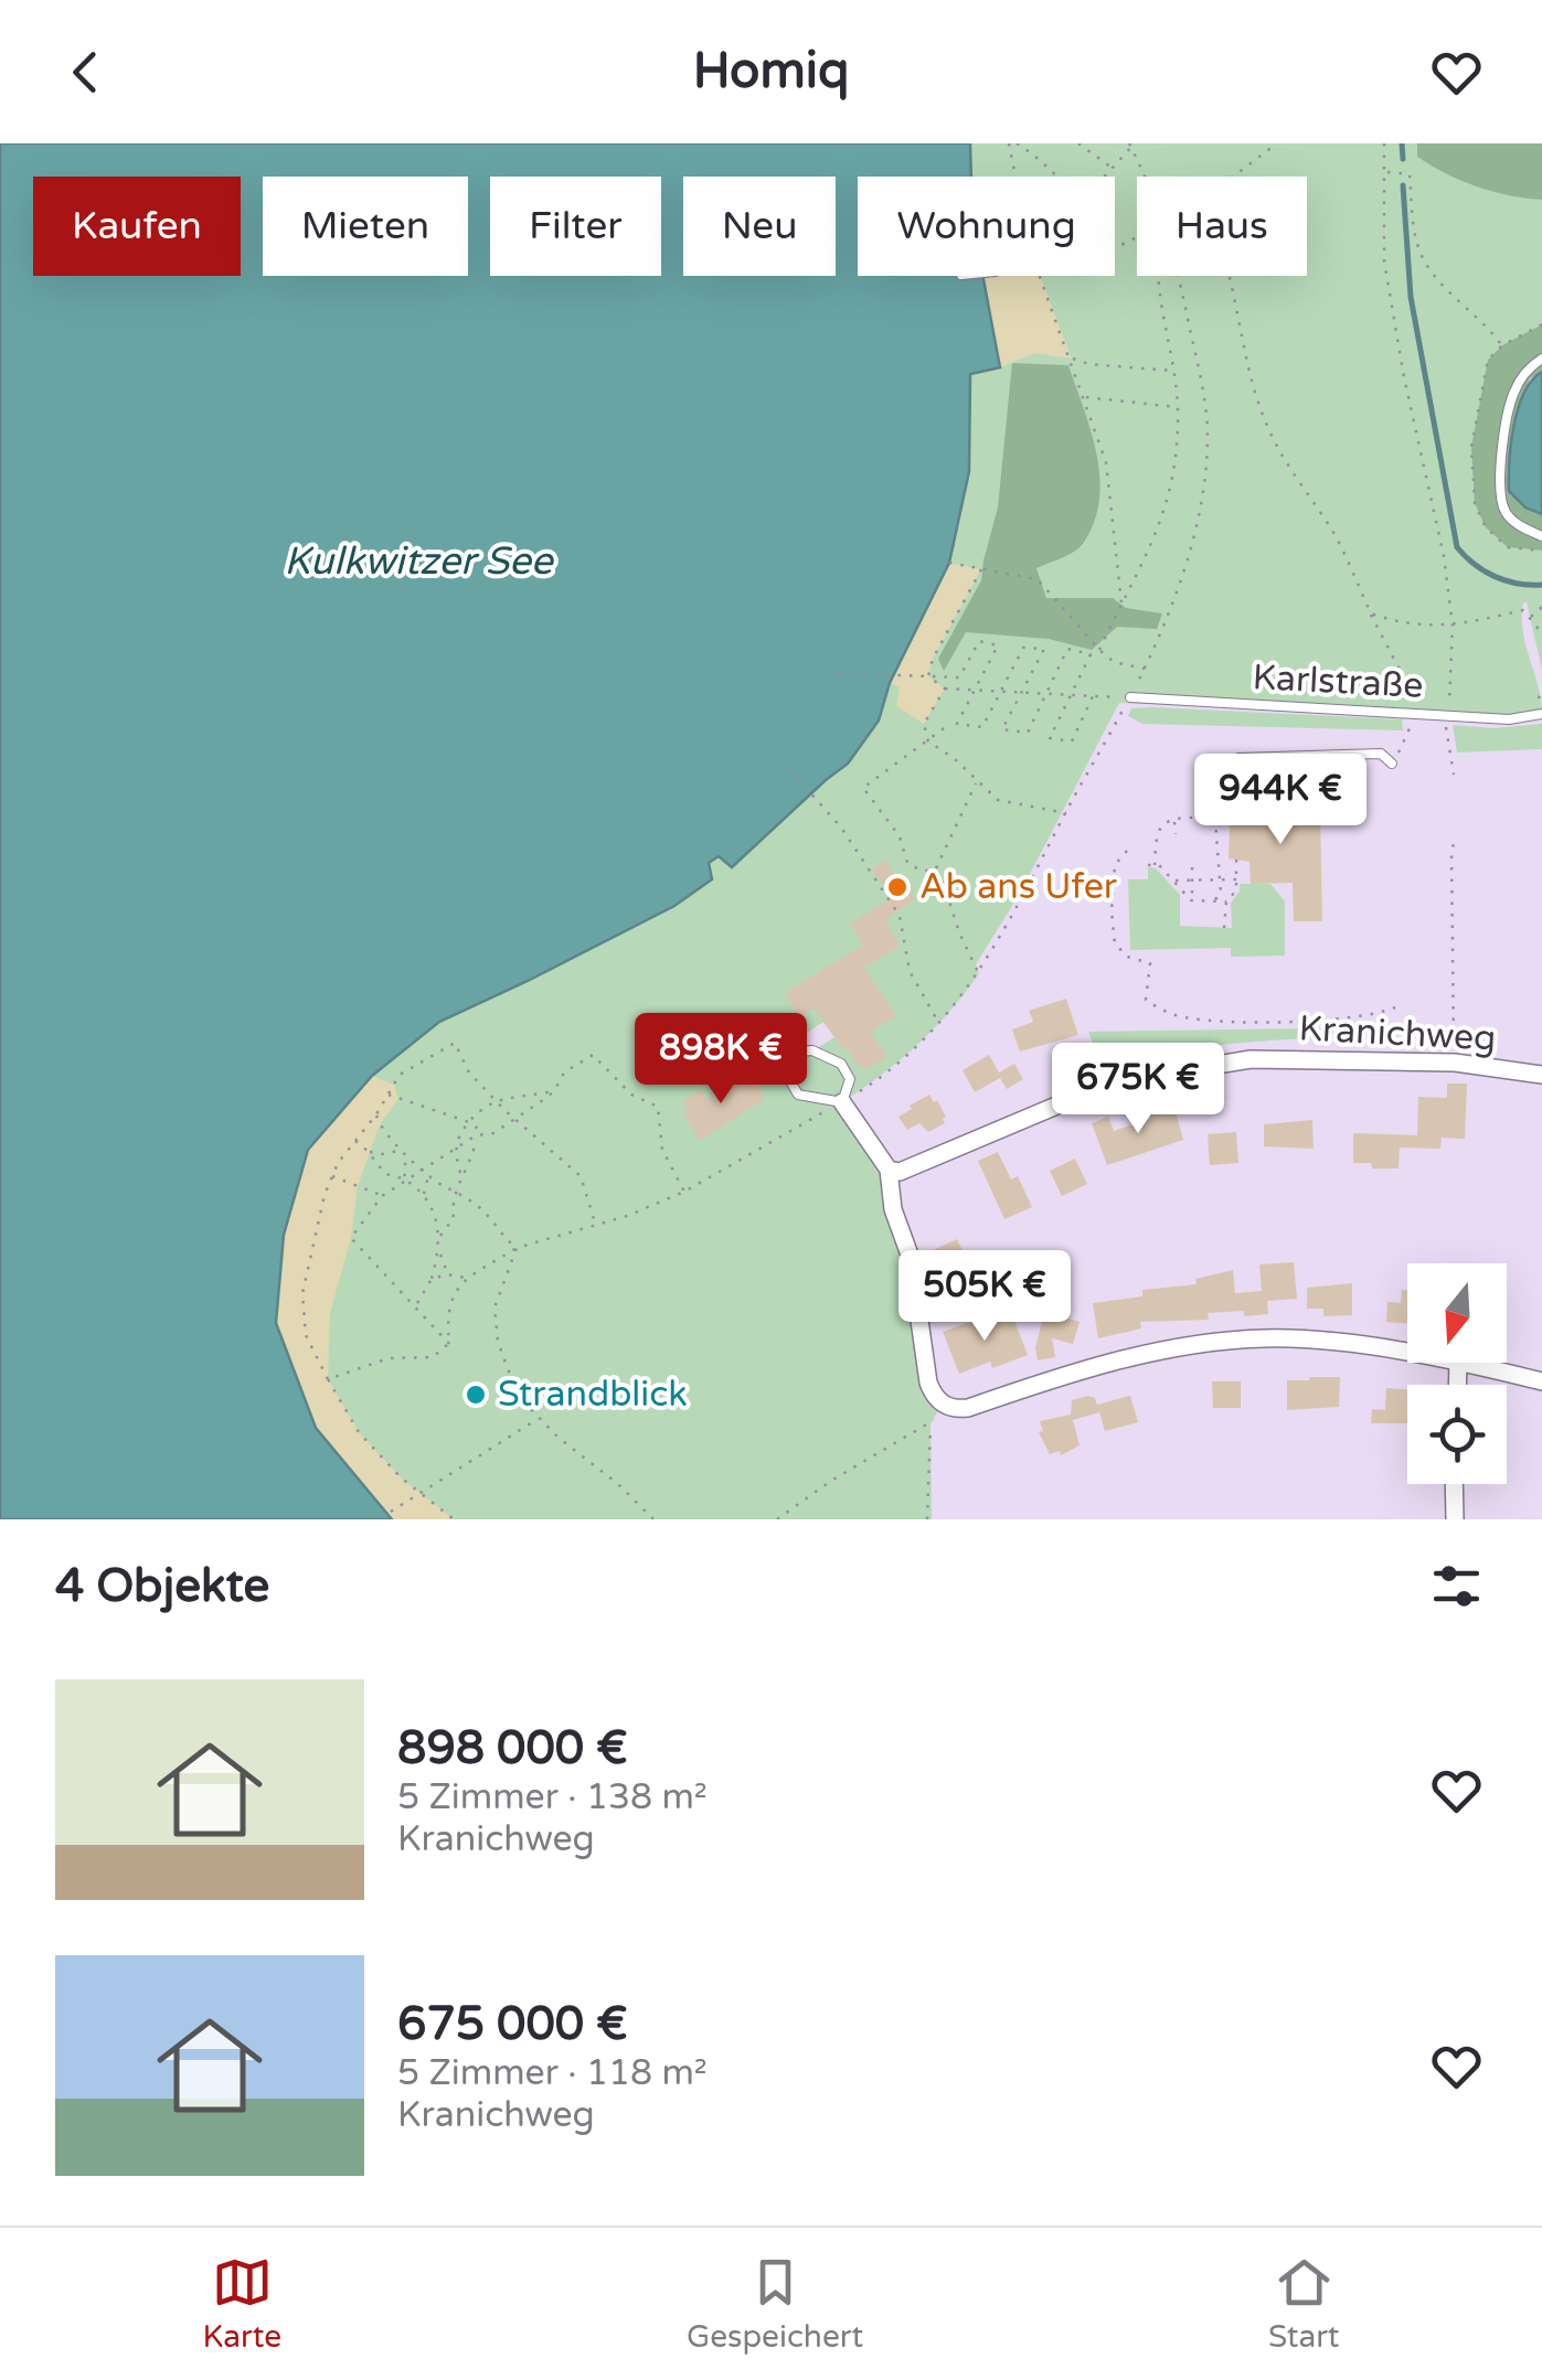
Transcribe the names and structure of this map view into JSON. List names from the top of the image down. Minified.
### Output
{"streets":{"street":["Kranichweg"],"lane":["Karlstraße"]},"water":["Kulkwitzer See"],"places":["Ab ans Ufer","Strandblick"],"north":"bottom","page":{"header":"Homiq","chip":["Kaufen","Mieten","Filter","Neu","Wohnung","Haus"],"price":["944K €","898K €","675K €","505K €"],"heading":"4 Objekte","list":[{"name":"898 000 €","note":"5 Zimmer · 138 m² · Kranichweg"},{"name":"675 000 €","note":"5 Zimmer · 118 m² · Kranichweg"}],"tabs":["Karte","Gespeichert","Start"]}}
